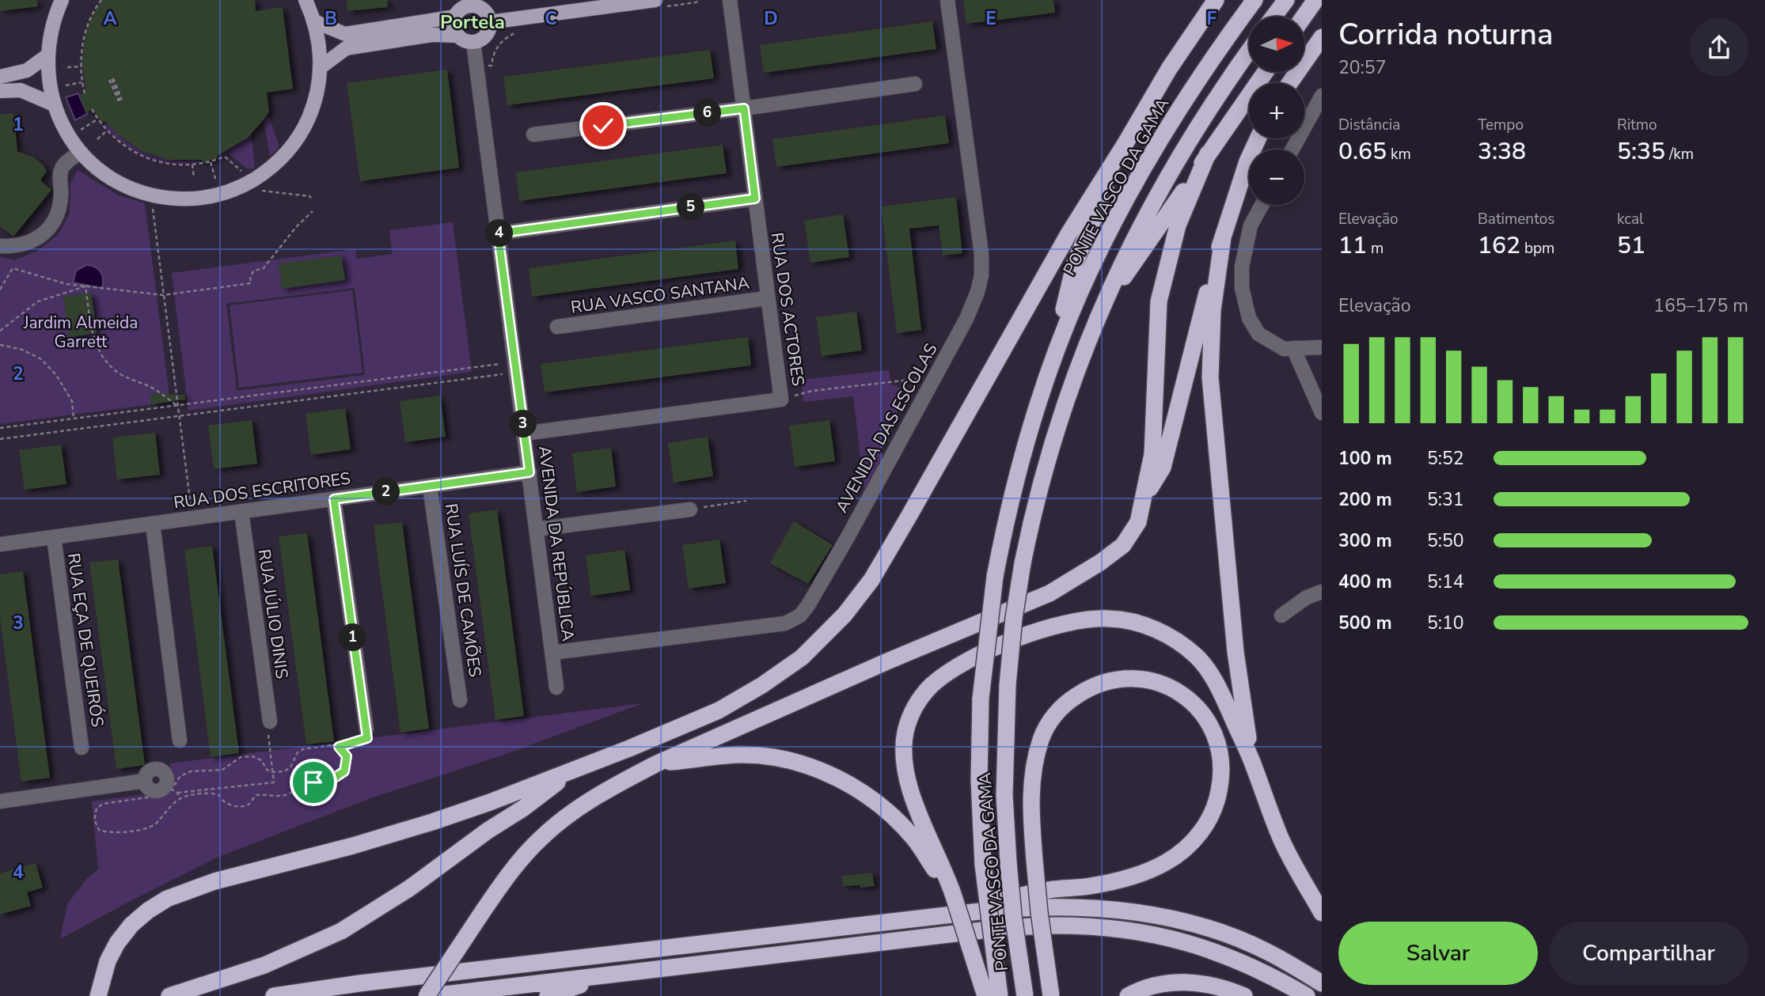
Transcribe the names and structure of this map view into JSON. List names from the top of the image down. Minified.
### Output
{"streets":{"highway":["PONTE VASCO DA GAMA"],"street":["RUA VASCO SANTANA","RUA DOS ACTORES","AVENIDA DAS ESCOLAS","RUA DOS ESCRITORES","AVENIDA DA REPÚBLICA","RUA LUÍS DE CAMÕES","RUA JÚLIO DINIS","RUA EÇA DE QUEIRÓS"]},"crossings":[["RUA VASCO SANTANA","RUA DOS ACTORES"],["RUA DOS ACTORES","AVENIDA DA REPÚBLICA"],["AVENIDA DAS ESCOLAS","AVENIDA DA REPÚBLICA"],["RUA DOS ESCRITORES","AVENIDA DA REPÚBLICA"],["RUA DOS ESCRITORES","RUA LUÍS DE CAMÕES"],["RUA DOS ESCRITORES","RUA JÚLIO DINIS"],["RUA DOS ESCRITORES","RUA EÇA DE QUEIRÓS"]],"districts":["Portela"],"parks":["Jardim Almeida Garrett"],"north":"right","page":{"heading":["Corrida noturna","20:57"],"map_buttons":["+","−"],"stats":[["Distância","0.65 km"],["Tempo","3:38"],["Ritmo","5:35 /km"],["Elevação","11 m"],["Batimentos","162 bpm"],["kcal","51"]],"pins":["6","5","4","3","2","1"],"chart":["Elevação","165–175 m"],"list":[{"name":"100 m","note":"5:52"},{"name":"200 m","note":"5:31"},{"name":"300 m","note":"5:50"},{"name":"400 m","note":"5:14"},{"name":"500 m","note":"5:10"}],"buttons":["Salvar","Compartilhar"]},"grid":{"columns":["A","B","C","D","E","F"],"rows":["1","2","3","4"]}}
